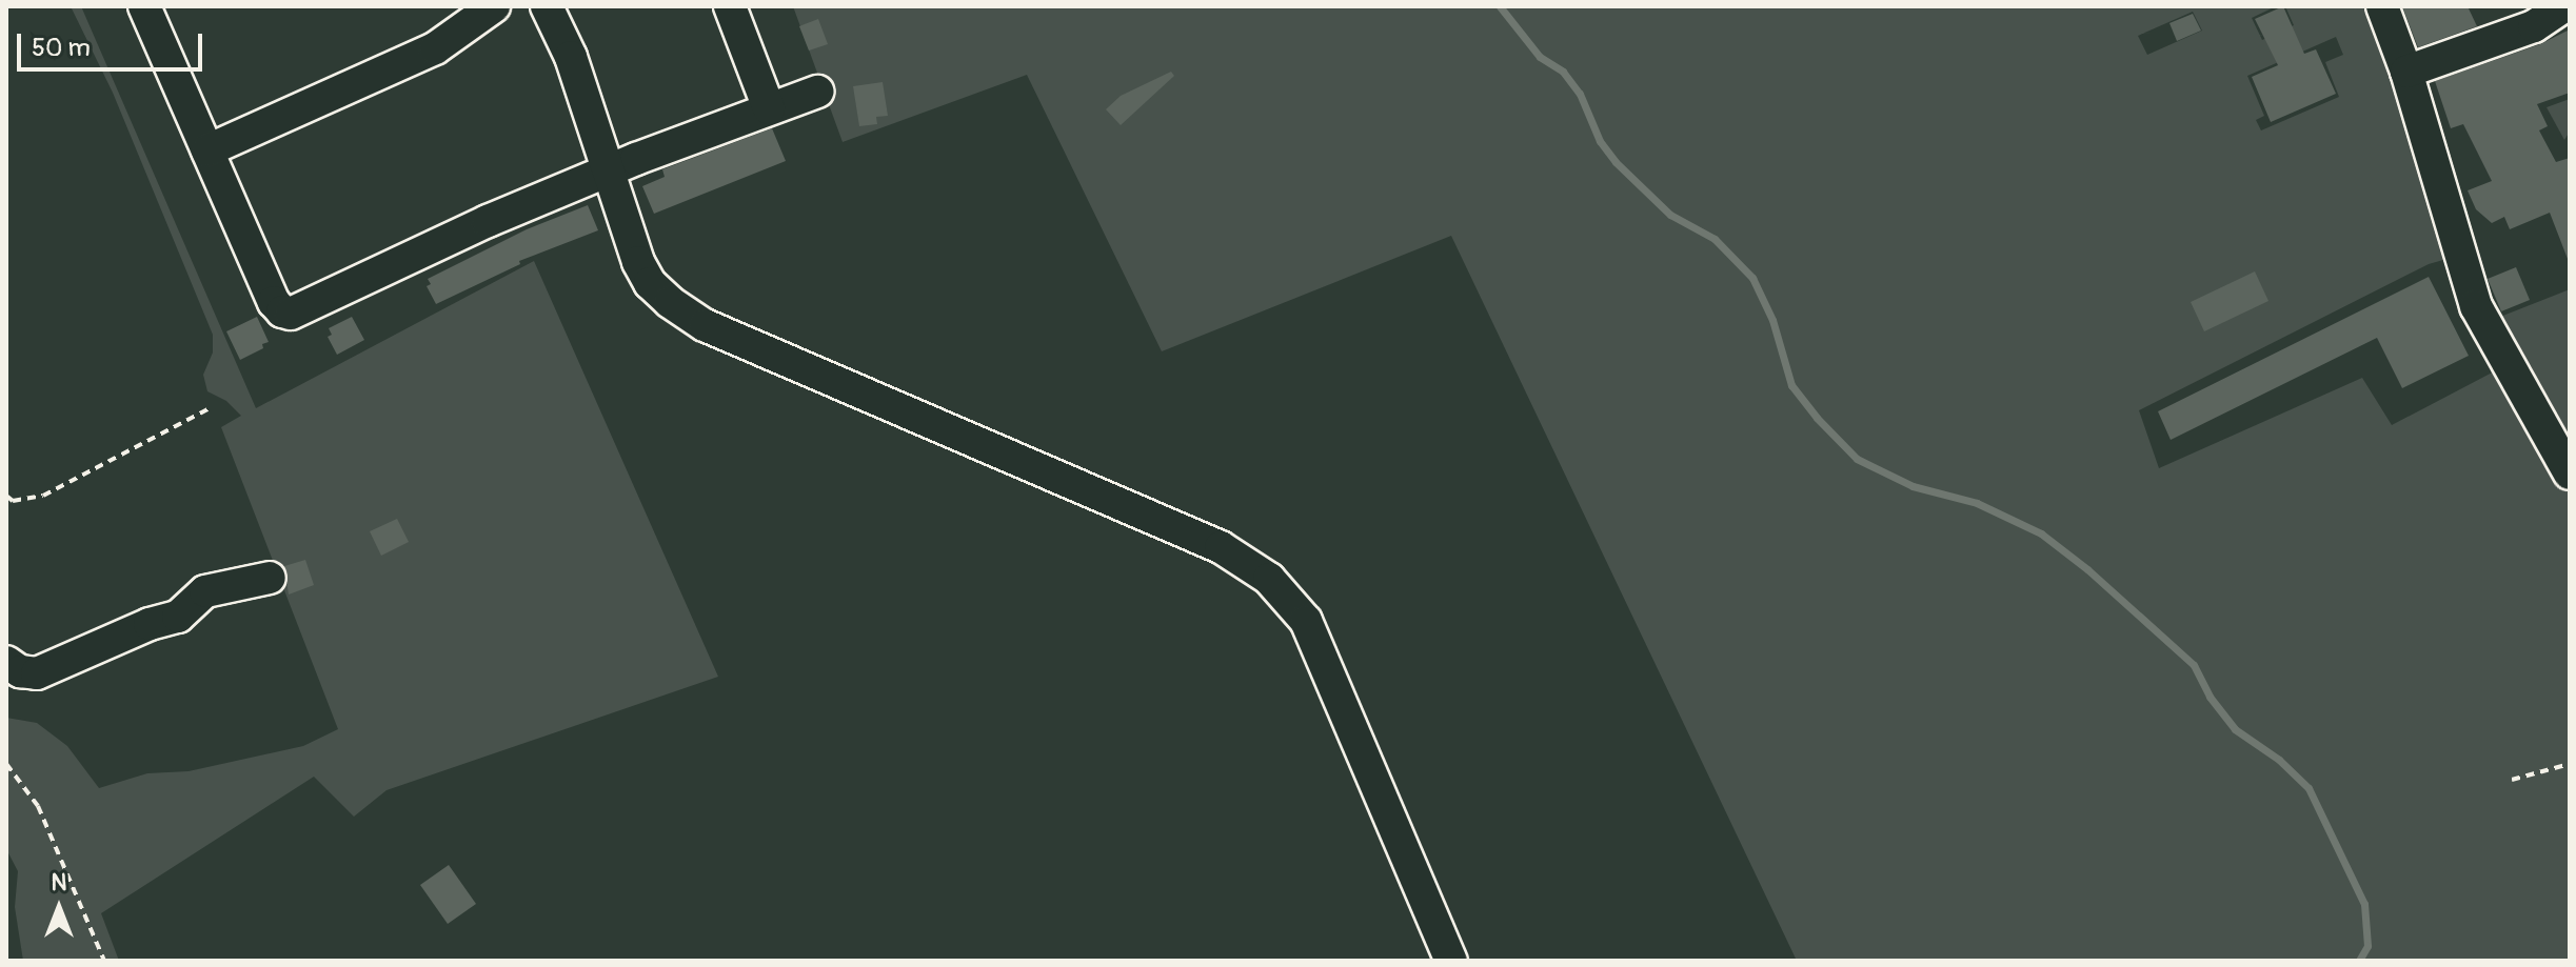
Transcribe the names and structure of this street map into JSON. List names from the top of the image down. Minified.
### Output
{"scale_bar":"50 m","north":"top"}
